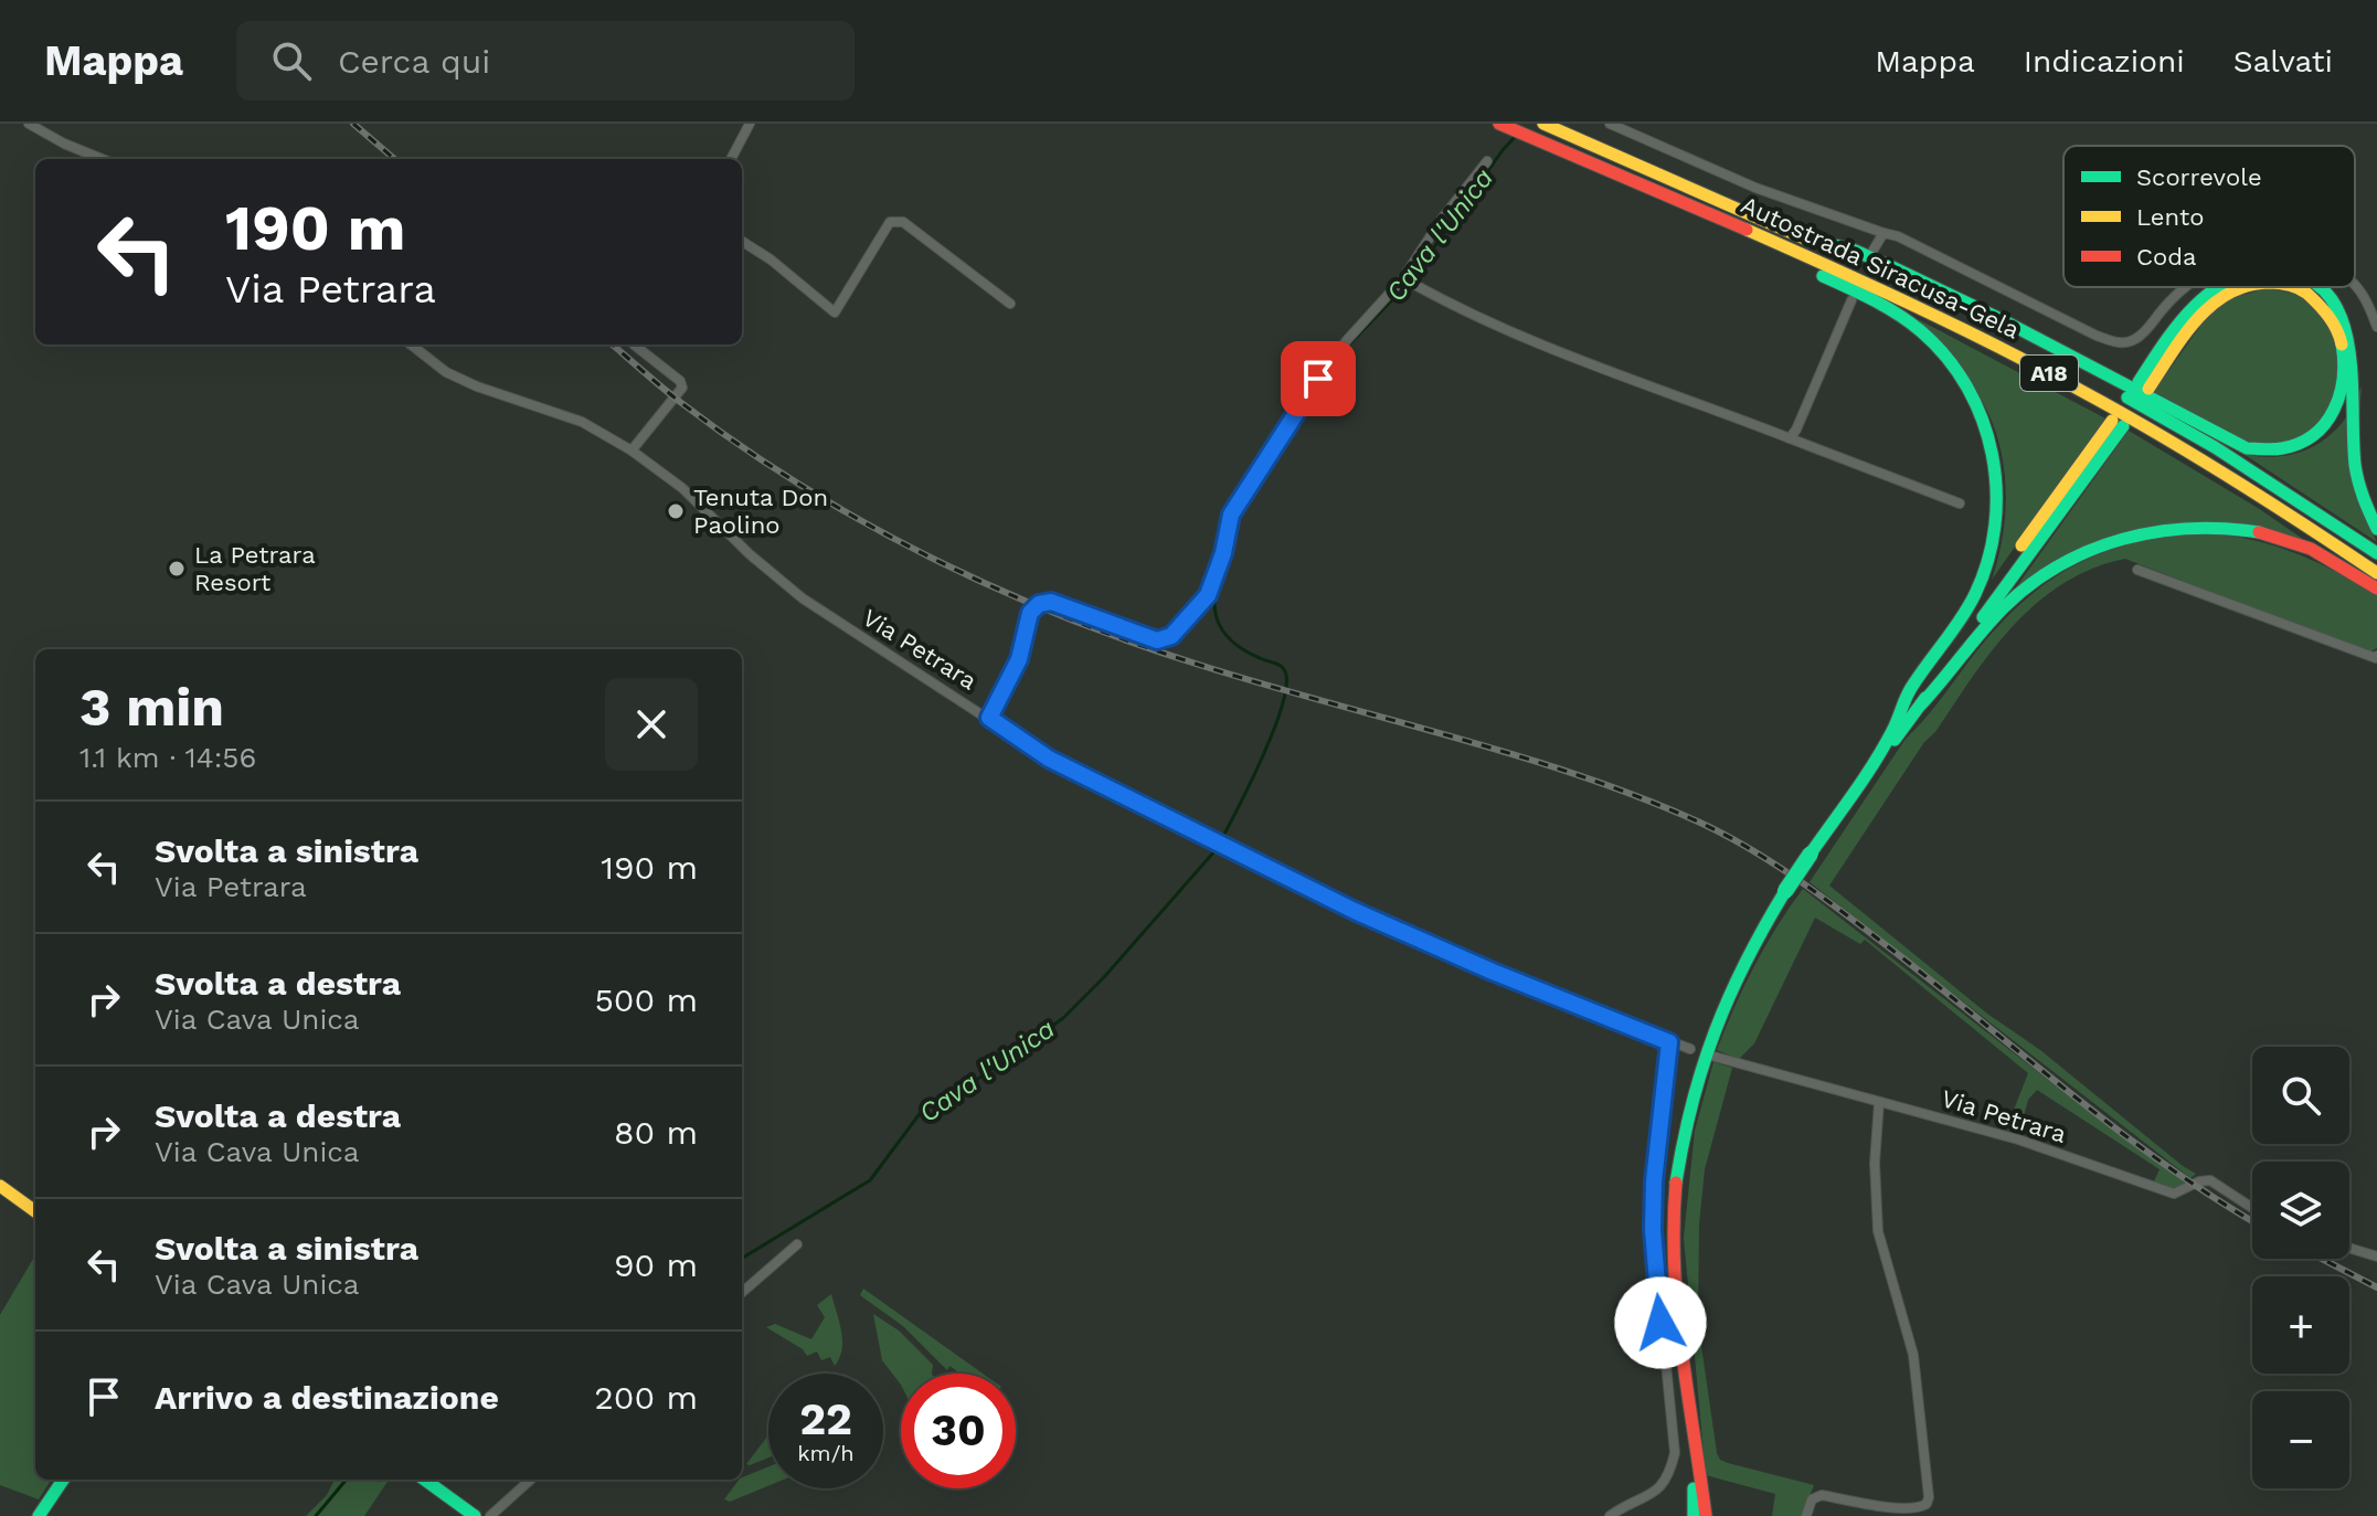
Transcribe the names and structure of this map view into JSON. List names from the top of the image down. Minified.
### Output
{"streets":{"main road":["Autostrada Siracusa-Gela","A18"],"street":["Via Petrara"]},"water":["Cava l'Unica"],"places":["Tenuta Don Paolino","La Petrara Resort"],"legend":["Scorrevole","Lento","Coda"],"page":{"header":"Mappa","search":"Cerca qui","nav":["Mappa","Indicazioni","Salvati"],"turn":["190 m","Via Petrara"],"heading":["3 min","1.1 km · 14:56"],"list":[{"name":"Svolta a sinistra","note":"Via Petrara","value":"190 m"},{"name":"Svolta a destra","note":"Via Cava Unica","value":"500 m"},{"name":"Svolta a destra","note":"Via Cava Unica","value":"80 m"},{"name":"Svolta a sinistra","note":"Via Cava Unica","value":"90 m"},{"name":"Arrivo a destinazione","value":"200 m"}],"map_buttons":["+","−"],"speed":"22 km/h","limit":"30"}}
